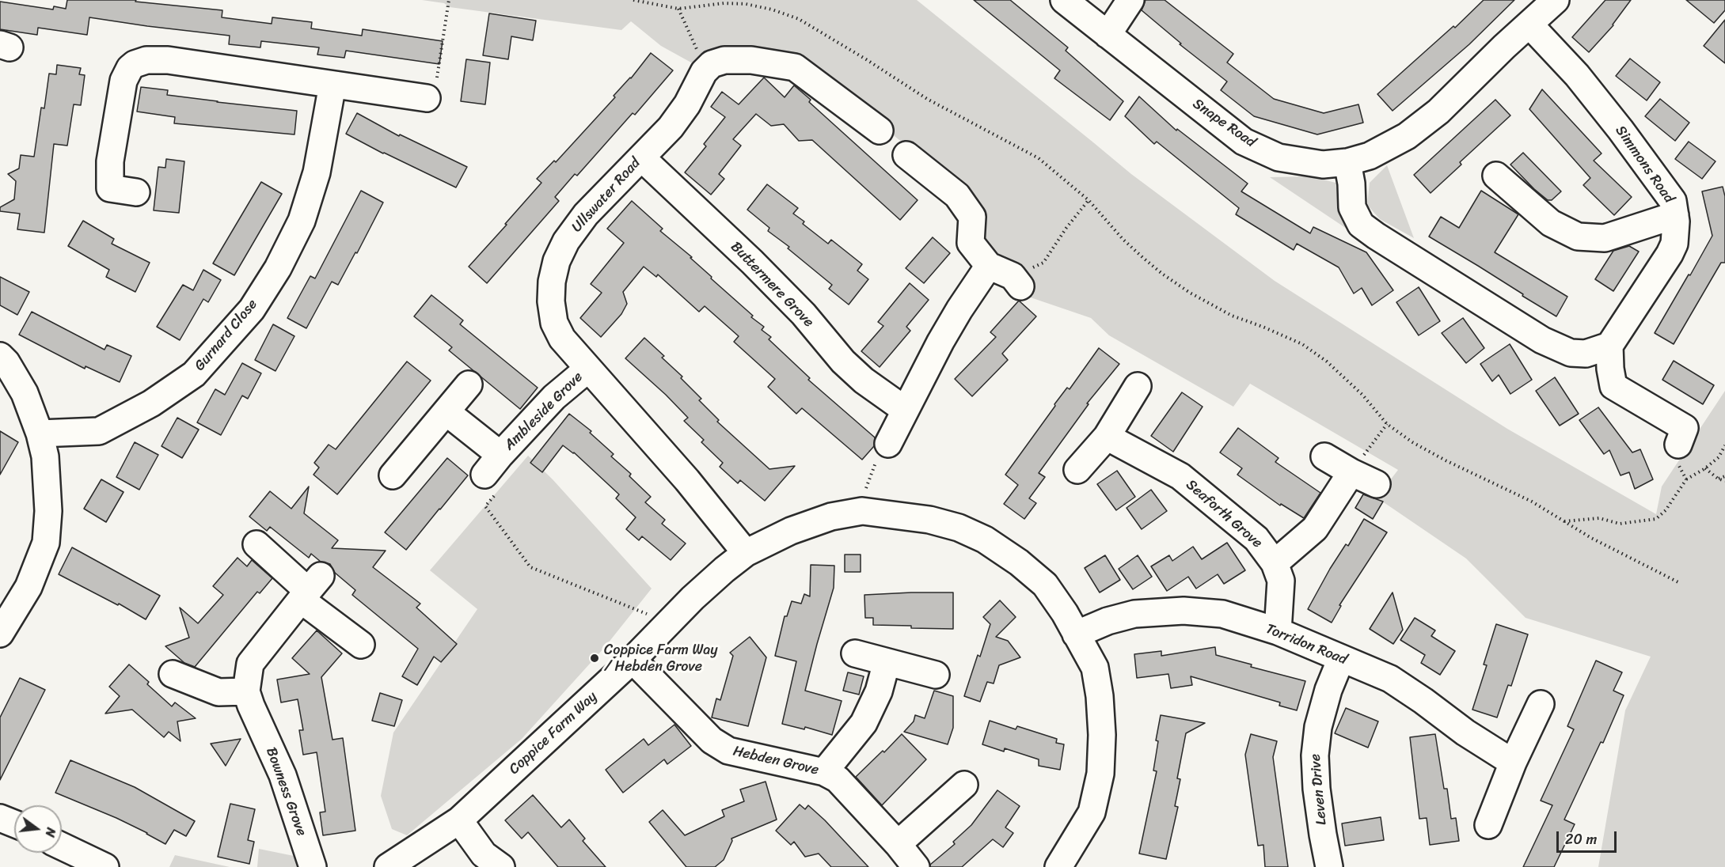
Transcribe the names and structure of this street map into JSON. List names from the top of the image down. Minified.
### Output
{"streets":{"street":["Snape Road","Simmons Road","Ullswater Road","Buttermere Grove","Gurnard Close","Ambleside Grove","Seaforth Grove","Torridon Road","Coppice Farm Way","Hebden Grove","Leven Drive","Bowness Grove"]},"crossings":[["Snape Road","Simmons Road"],["Ullswater Road","Buttermere Grove"],["Ullswater Road","Ambleside Grove"],["Ullswater Road","Coppice Farm Way"],["Seaforth Grove","Torridon Road"],["Torridon Road","Coppice Farm Way"],["Torridon Road","Leven Drive"],["Coppice Farm Way","Hebden Grove"]],"places":["Coppice Farm Way / Hebden Grove"],"scale_bar":"20 m","north":"right"}
